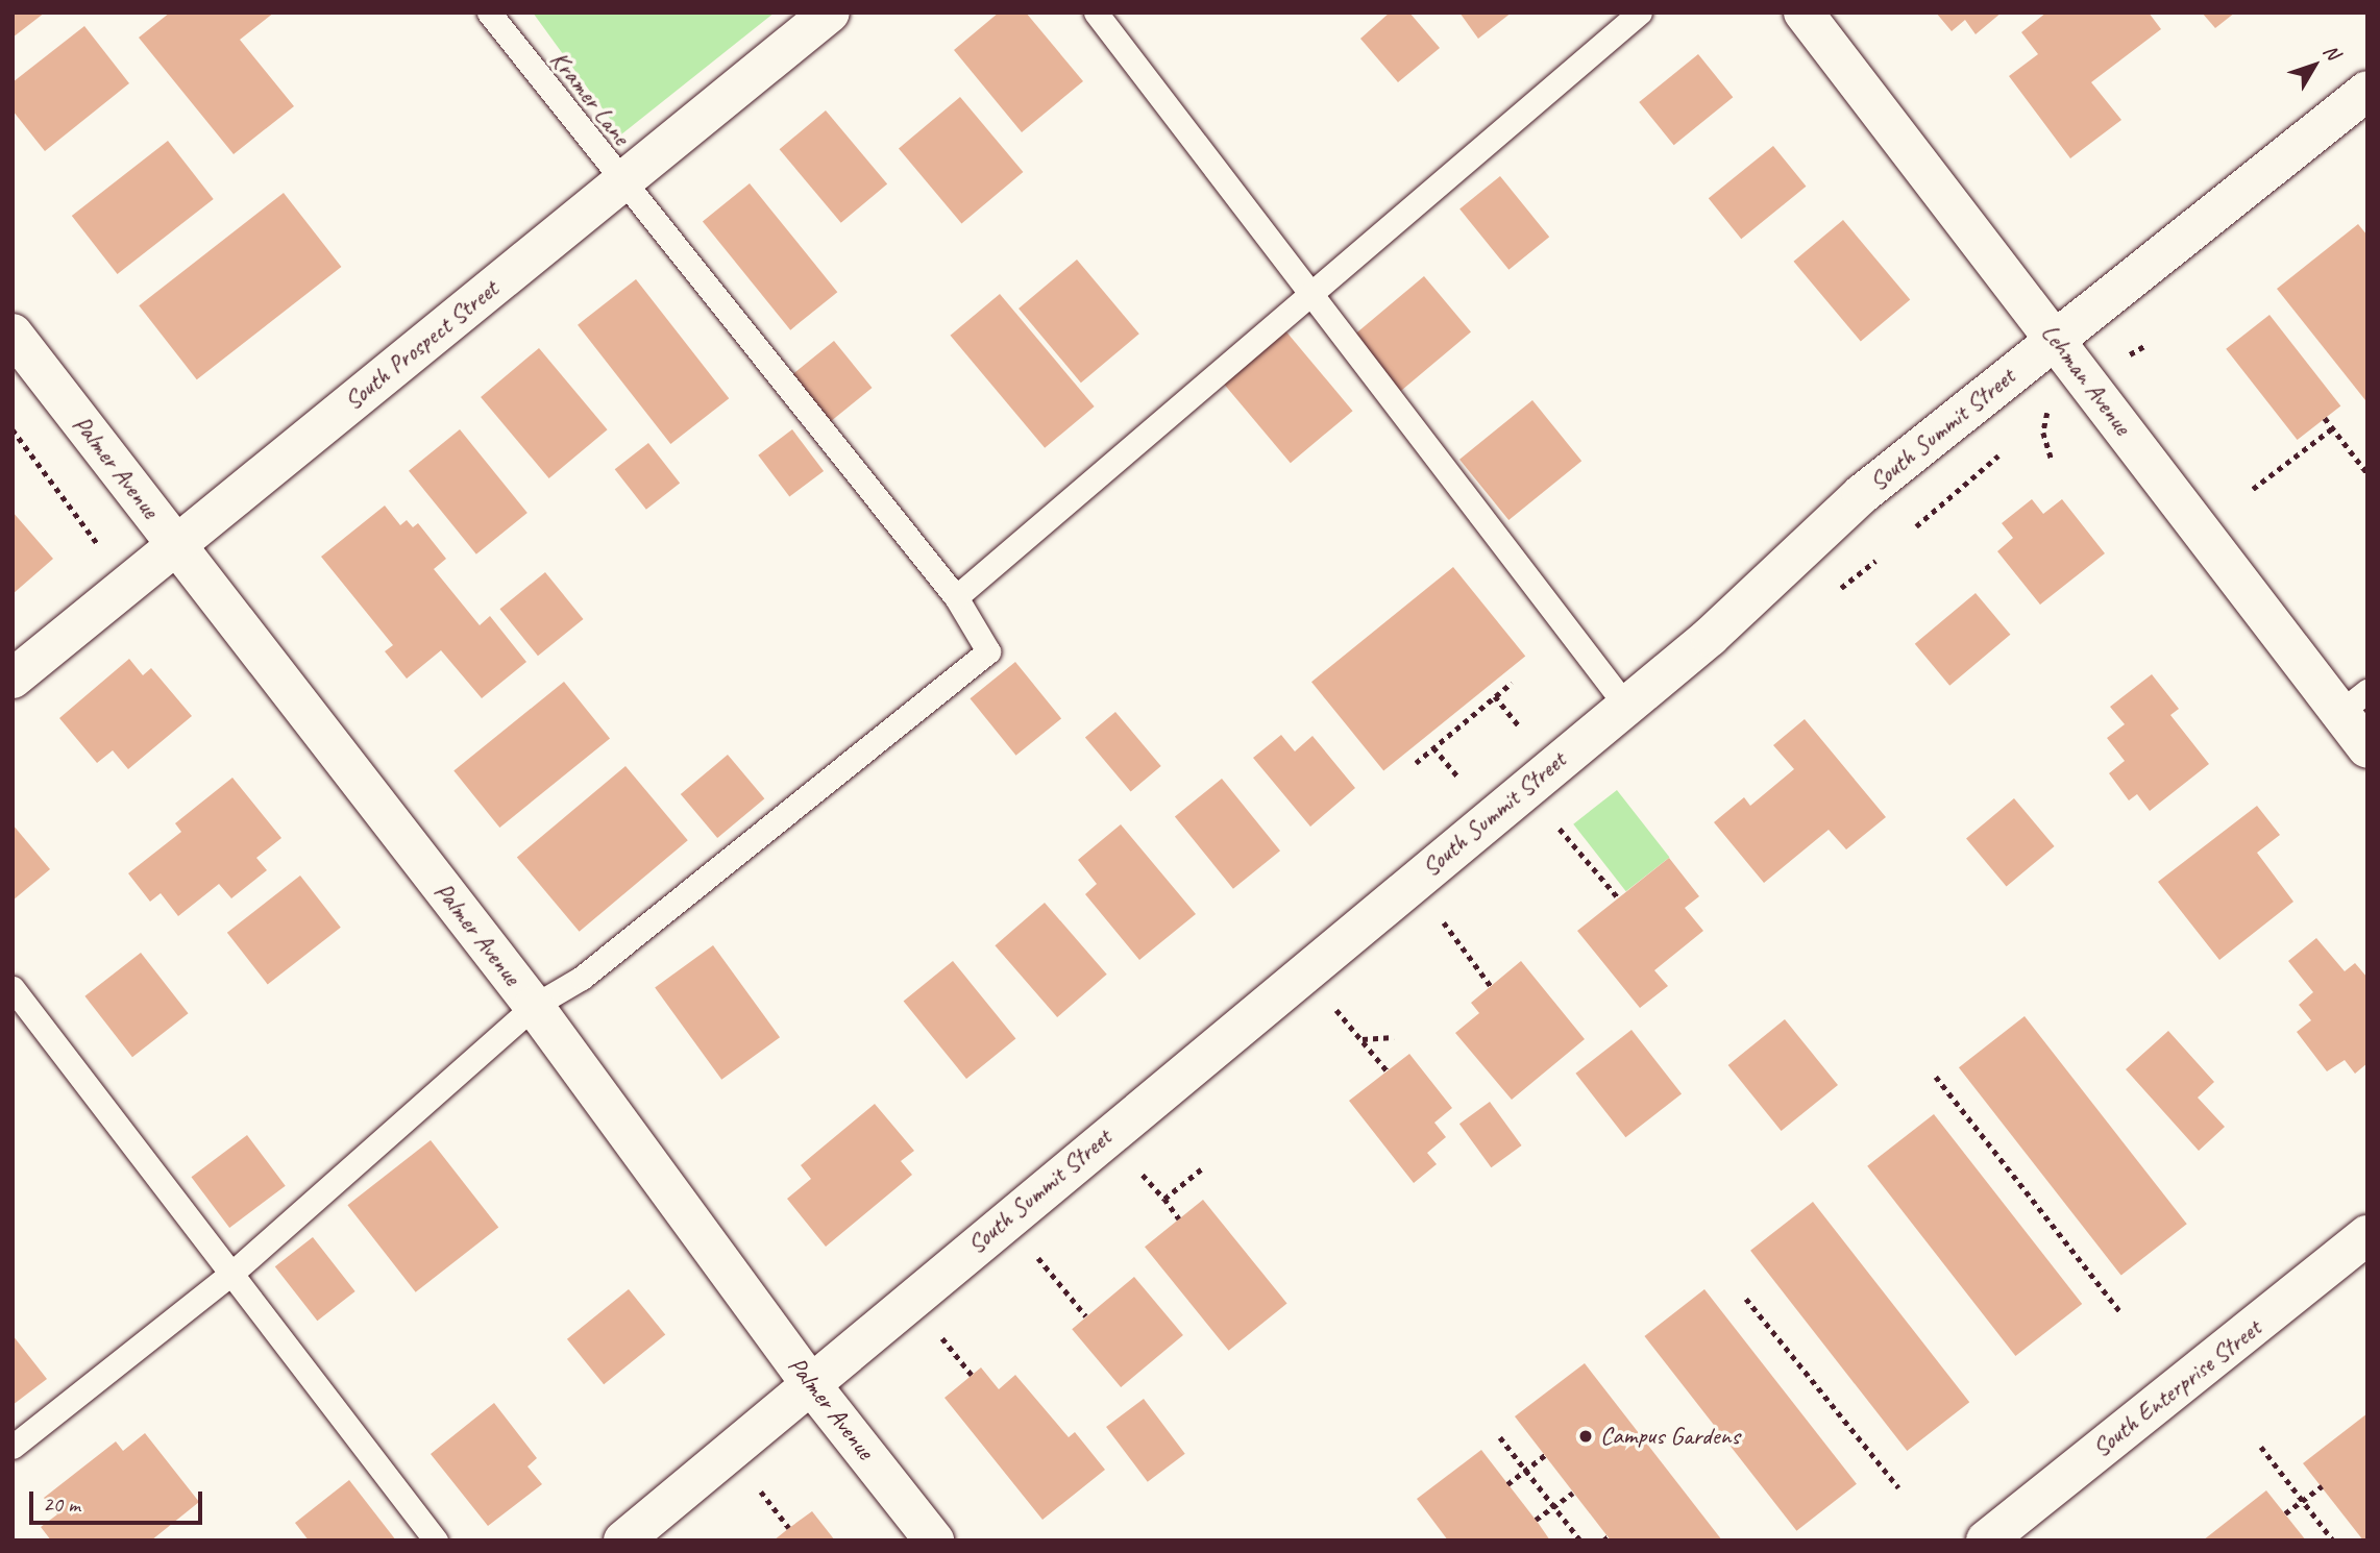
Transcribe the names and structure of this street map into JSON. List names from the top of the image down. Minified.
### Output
{"streets":{"street":["South Prospect Street","Lehman Avenue","South Summit Street","Palmer Avenue","South Enterprise Street"],"lane":["Kramer Lane"]},"crossings":[["Kramer Lane","South Prospect Street"],["Kramer Lane","Palmer Avenue"],["South Prospect Street","Palmer Avenue"],["Lehman Avenue","South Summit Street"],["South Summit Street","Palmer Avenue"]],"places":["Campus Gardens"],"scale_bar":"20 m","north":"top right"}
